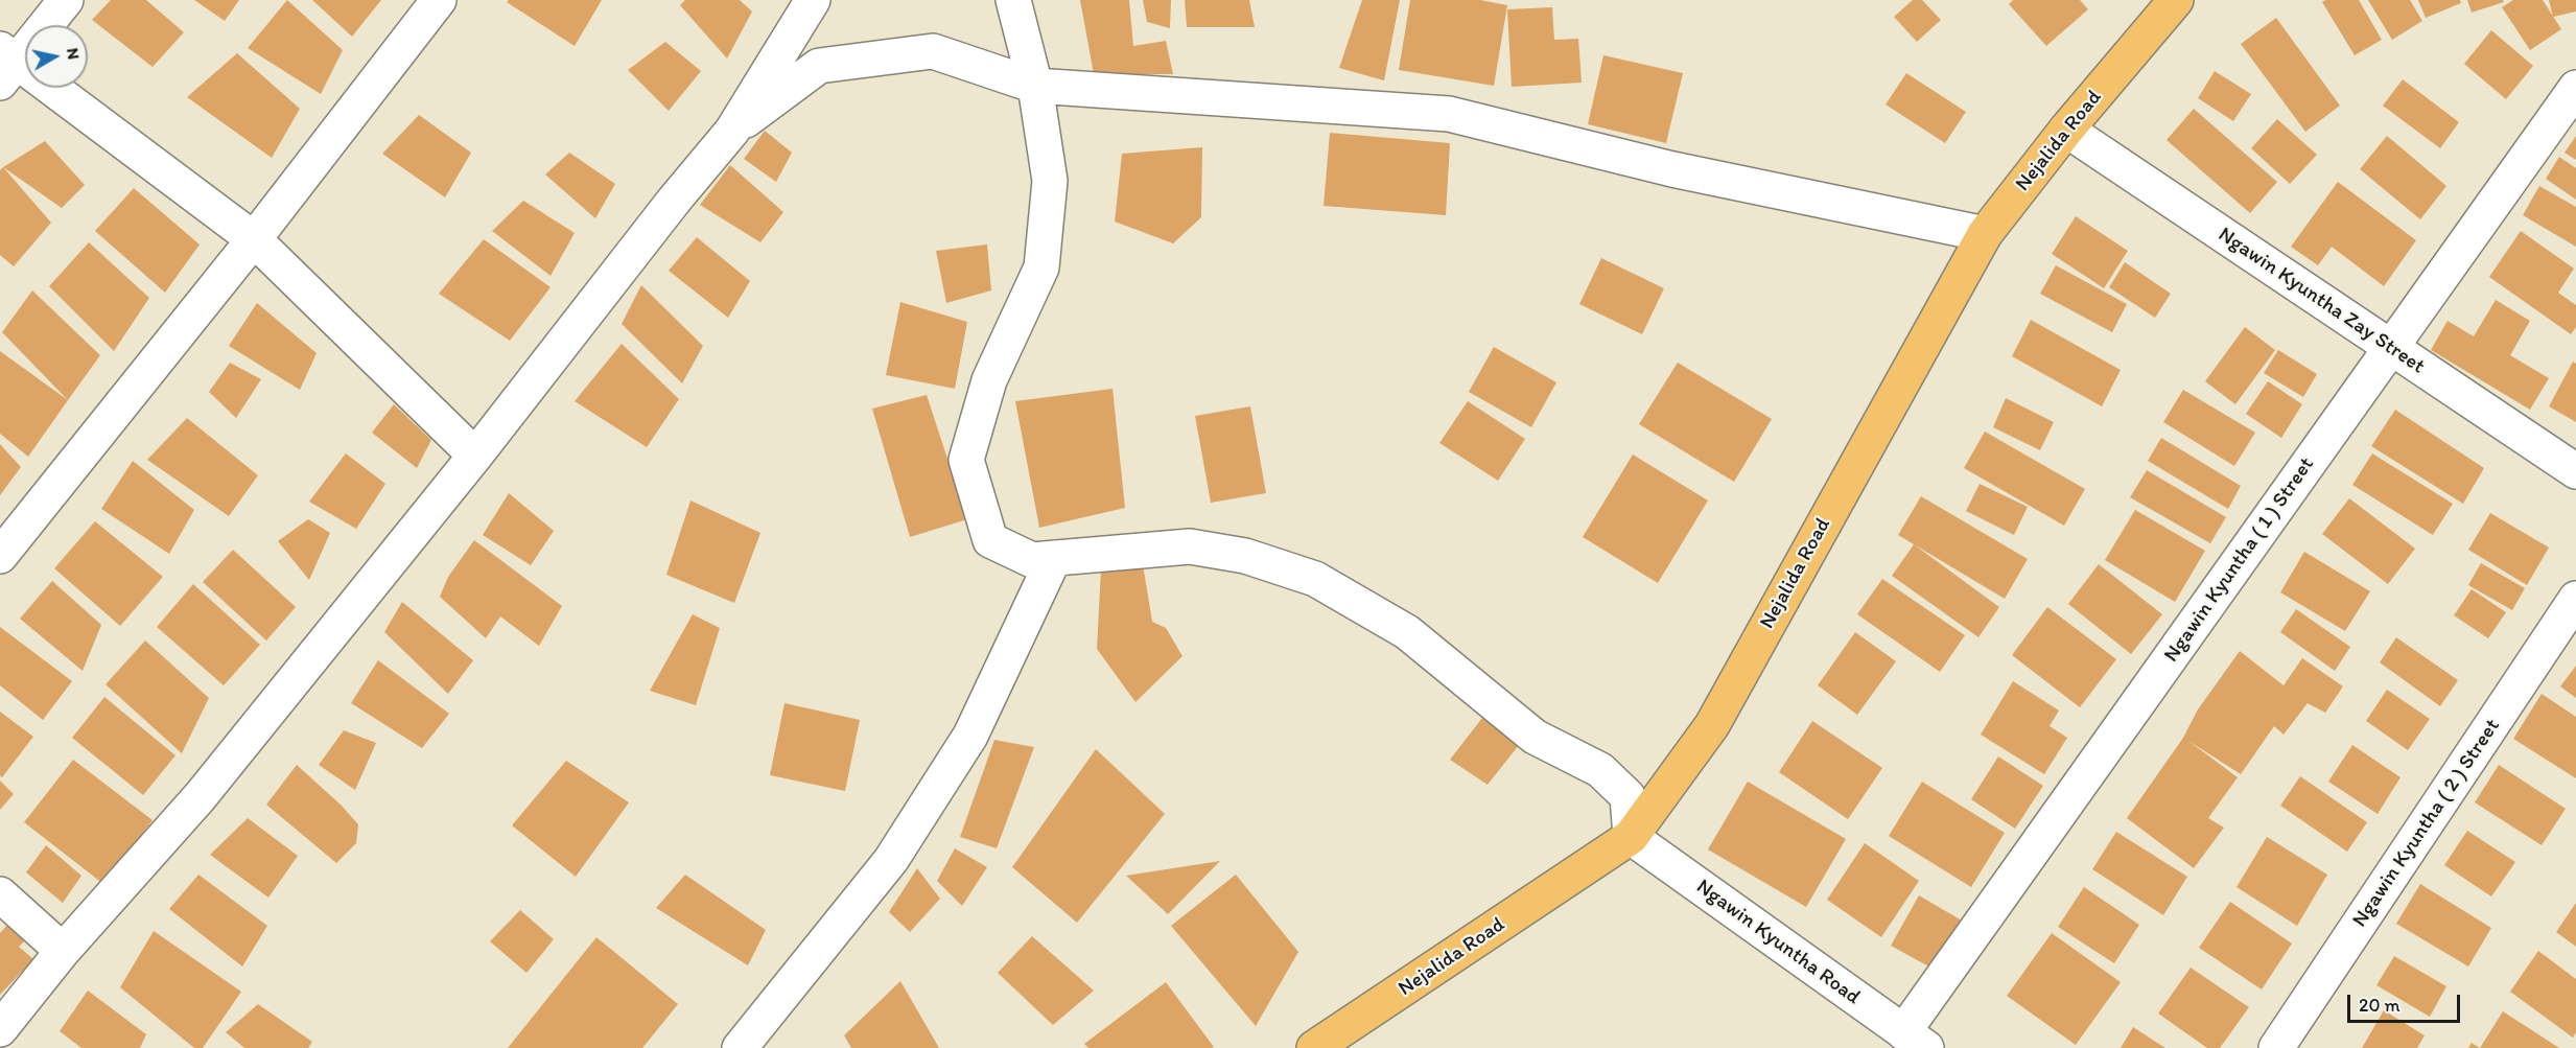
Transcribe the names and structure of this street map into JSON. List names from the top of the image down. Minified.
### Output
{"streets":{"main road":["Nejalida Road"],"street":["Ngawin Kyuntha Zay Street","Ngawin Kyuntha ( 1 ) Street","Ngawin Kyuntha ( 2 ) Street","Ngawin Kyuntha Road"]},"crossings":[["Nejalida Road","Ngawin Kyuntha Zay Street"],["Nejalida Road","Ngawin Kyuntha Road"],["Ngawin Kyuntha Zay Street","Ngawin Kyuntha ( 1 ) Street"],["Ngawin Kyuntha ( 1 ) Street","Ngawin Kyuntha Road"]],"scale_bar":"20 m","north":"right"}
